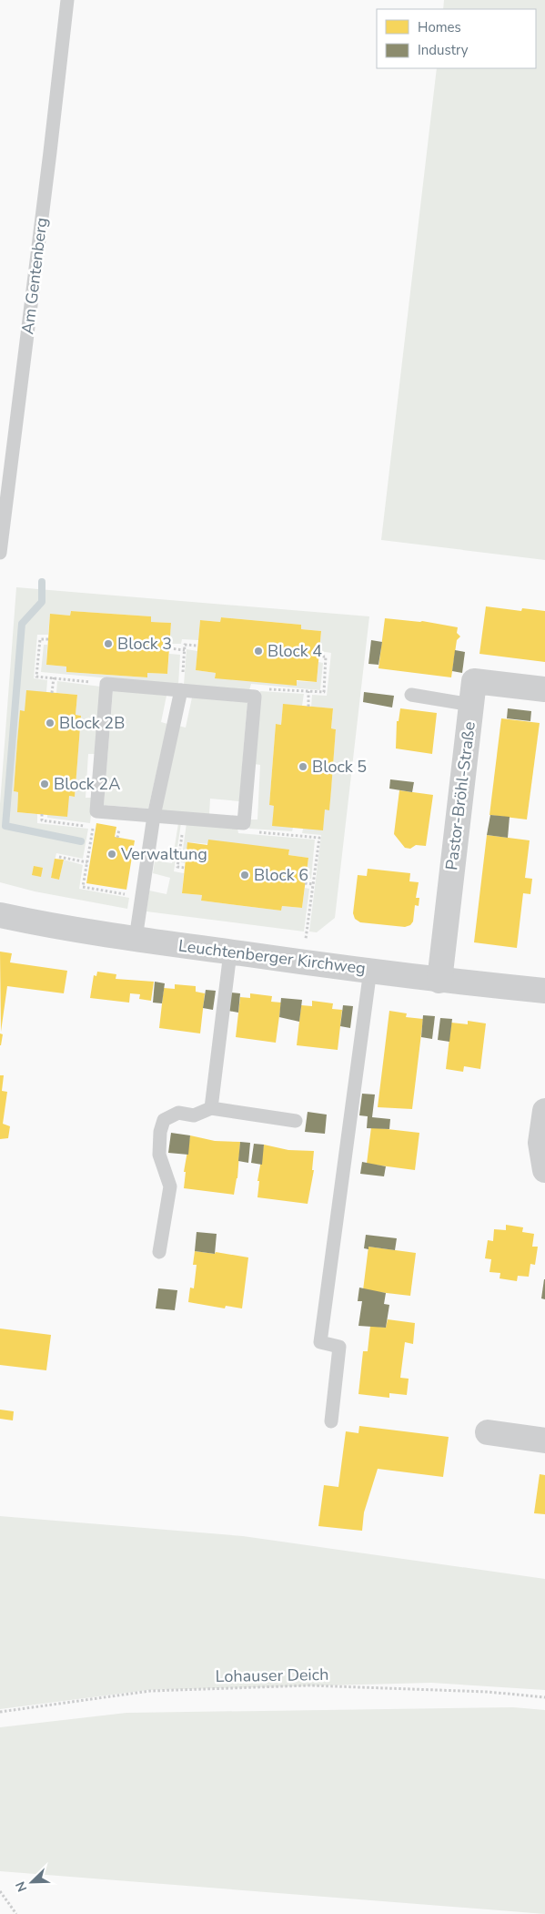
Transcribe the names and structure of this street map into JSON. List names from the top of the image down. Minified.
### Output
{"streets":{"street":["Pastor-Bröhl-Straße","Leuchtenberger Kirchweg"],"lane":["Am Gentenberg"],"path":["Lohauser Deich"]},"crossings":[["Pastor-Bröhl-Straße","Leuchtenberger Kirchweg"]],"places":["Block 3","Block 4","Block 2B","Block 5","Block 2A","Verwaltung","Block 6"],"legend":["Homes","Industry"],"north":"bottom left"}
